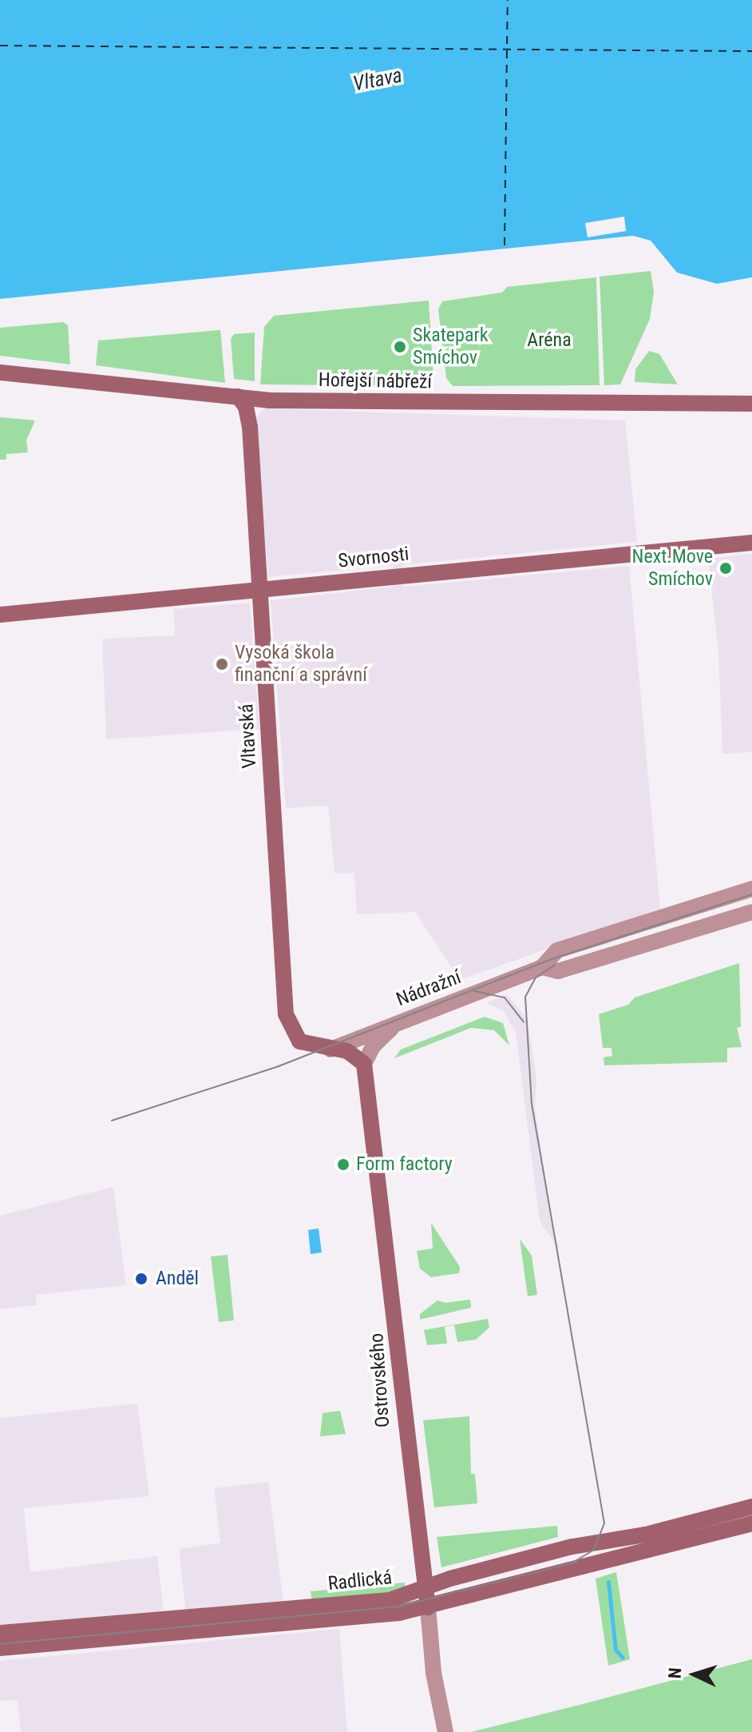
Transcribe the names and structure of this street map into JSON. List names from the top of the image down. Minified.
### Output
{"streets":{"main road":["Hořejší nábřeží","Svornosti","Vltavská","Ostrovského","Radlická"],"street":["Nádražní"]},"crossings":[["Hořejší nábřeží","Vltavská"],["Svornosti","Vltavská"],["Vltavská","Nádražní"],["Ostrovského","Radlická"]],"water":["Vltava"],"parks":["Aréna"],"places":["Skatepark Smíchov","Next.Move Smíchov","Vysoká škola finanční a správní","Form factory","Anděl"],"north":"left"}
